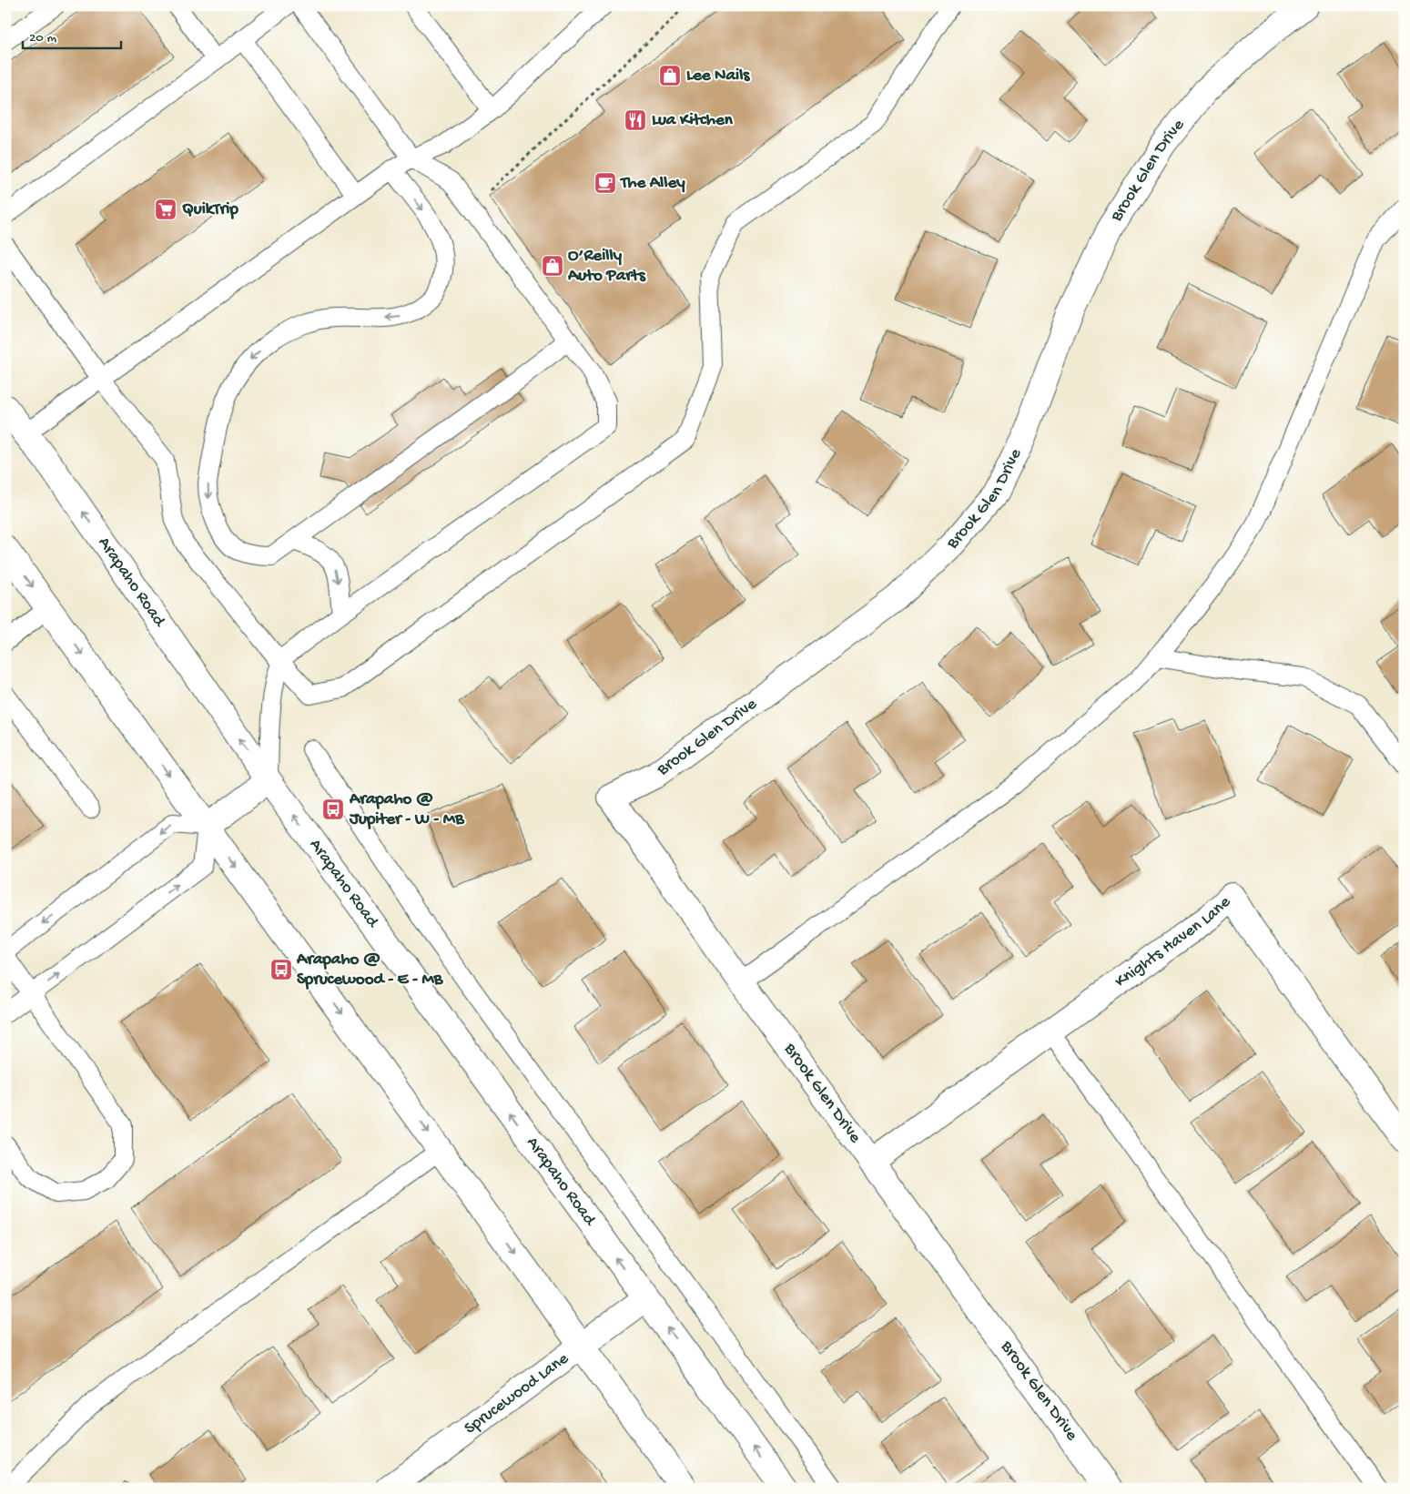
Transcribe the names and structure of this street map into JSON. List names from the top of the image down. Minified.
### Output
{"streets":{"street":["Brook Glen Drive","Arapaho Road","Knights Haven Lane","Sprucewood Lane"]},"crossings":[["Brook Glen Drive","Knights Haven Lane"],["Arapaho Road","Sprucewood Lane"]],"places":{"shop":["Lee Nails","O’Reilly Auto Parts"],"restaurant":["Lua Kitchen"],"cafe":["The Alley"],"supermarket":["QuikTrip"],"bus stop":["Arapaho @ Jupiter - W - MB","Arapaho @ Sprucewood - E - MB"]},"scale_bar":"20 m"}
